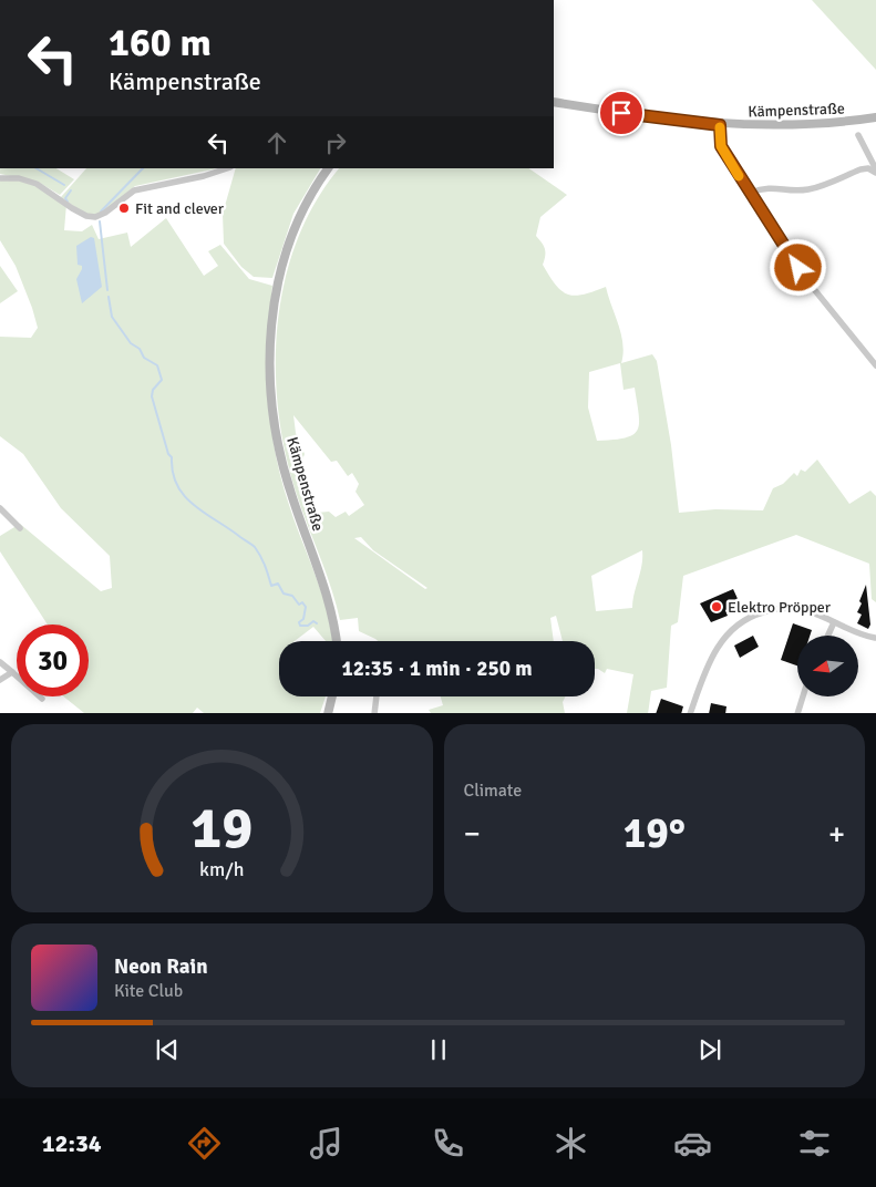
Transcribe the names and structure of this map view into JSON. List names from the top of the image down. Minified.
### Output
{"streets":{"street":["Kämpenstraße"]},"places":["Fit and clever","Elektro Pröpper"],"north":"left","page":{"turn":["160 m","Kämpenstraße"],"limit":"30","trip":"12:35 · 1 min · 250 m","tile":"Climate","heat":["−","19°","+"],"song":["Neon Rain","Kite Club"],"tabs":"12:34","gauge":["19","km/h"]}}
